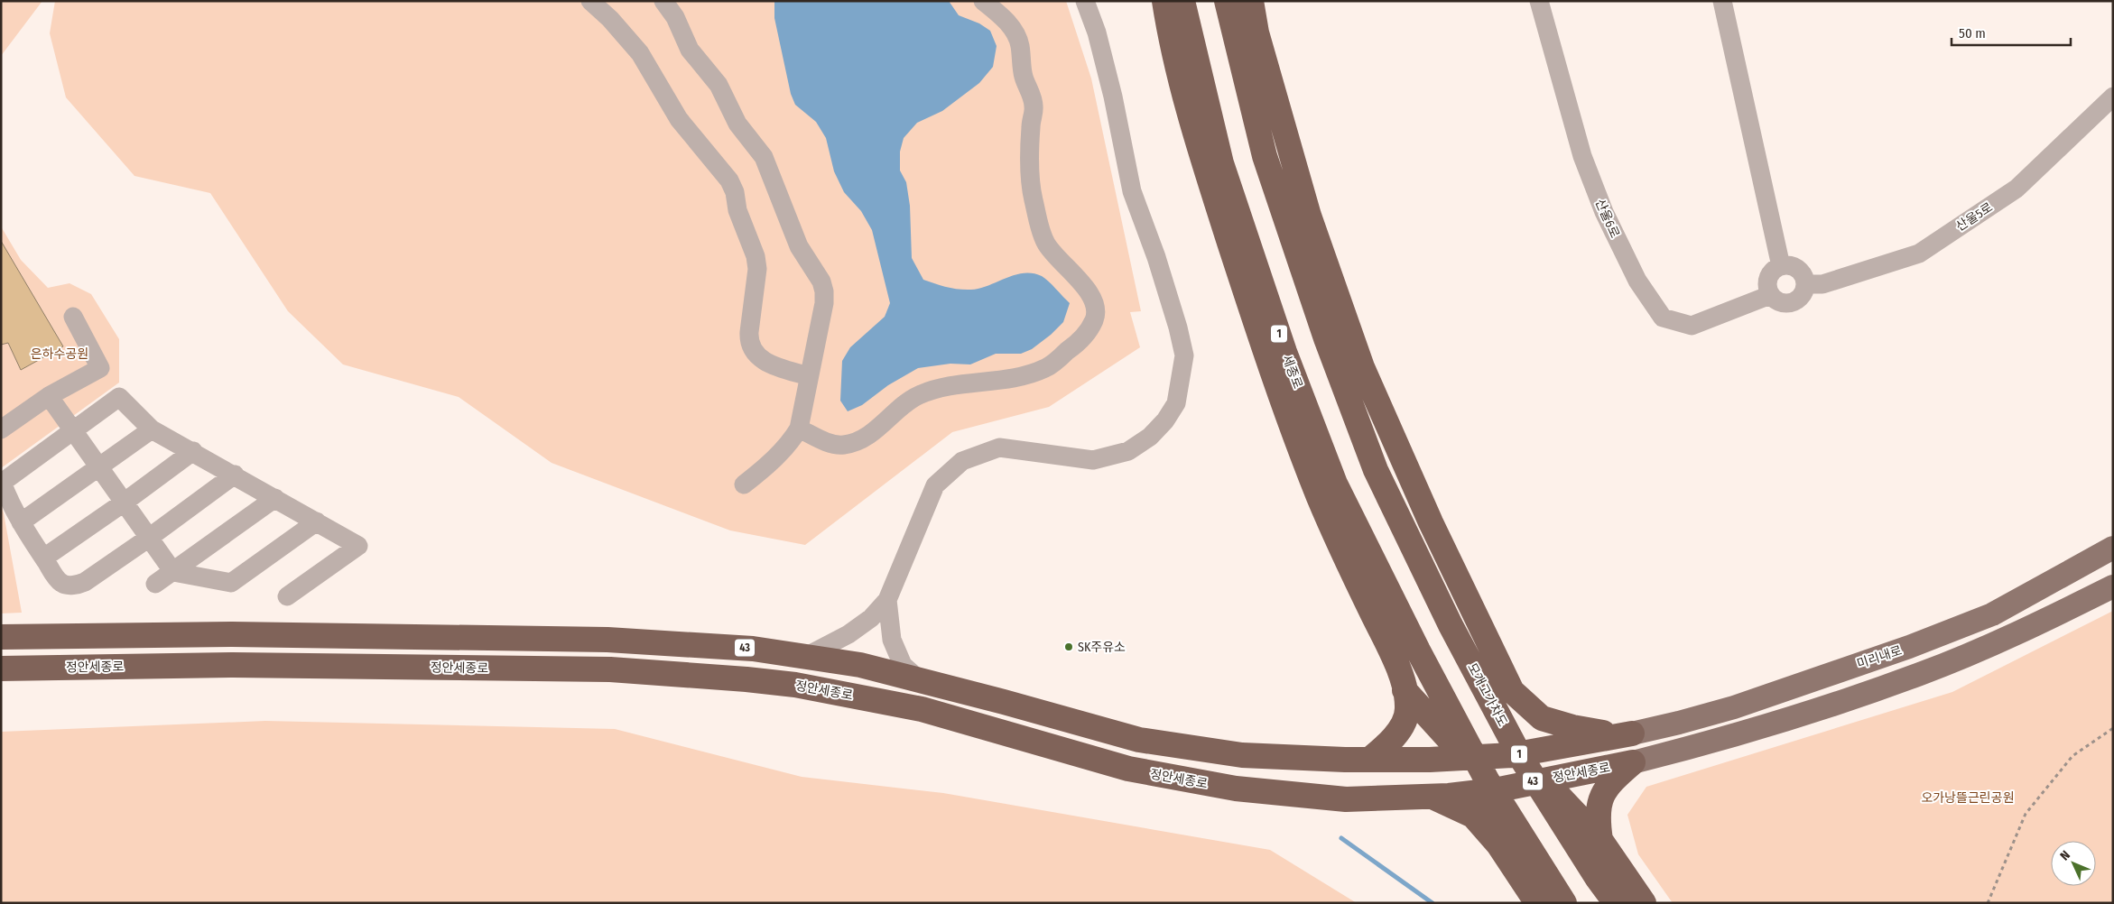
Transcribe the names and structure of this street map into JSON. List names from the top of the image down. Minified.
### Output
{"streets":{"highway":["1","세종로","43","정안세종로","모개고가차도"],"main road":["미리내로"],"street":["산울5로","산울6로"]},"crossings":[["산울5로","산울6로"],["미리내로","정안세종로"]],"parks":["은하수공원","오가낭뜰근린공원"],"places":["SK주유소"],"scale_bar":"50 m","north":"top left"}
